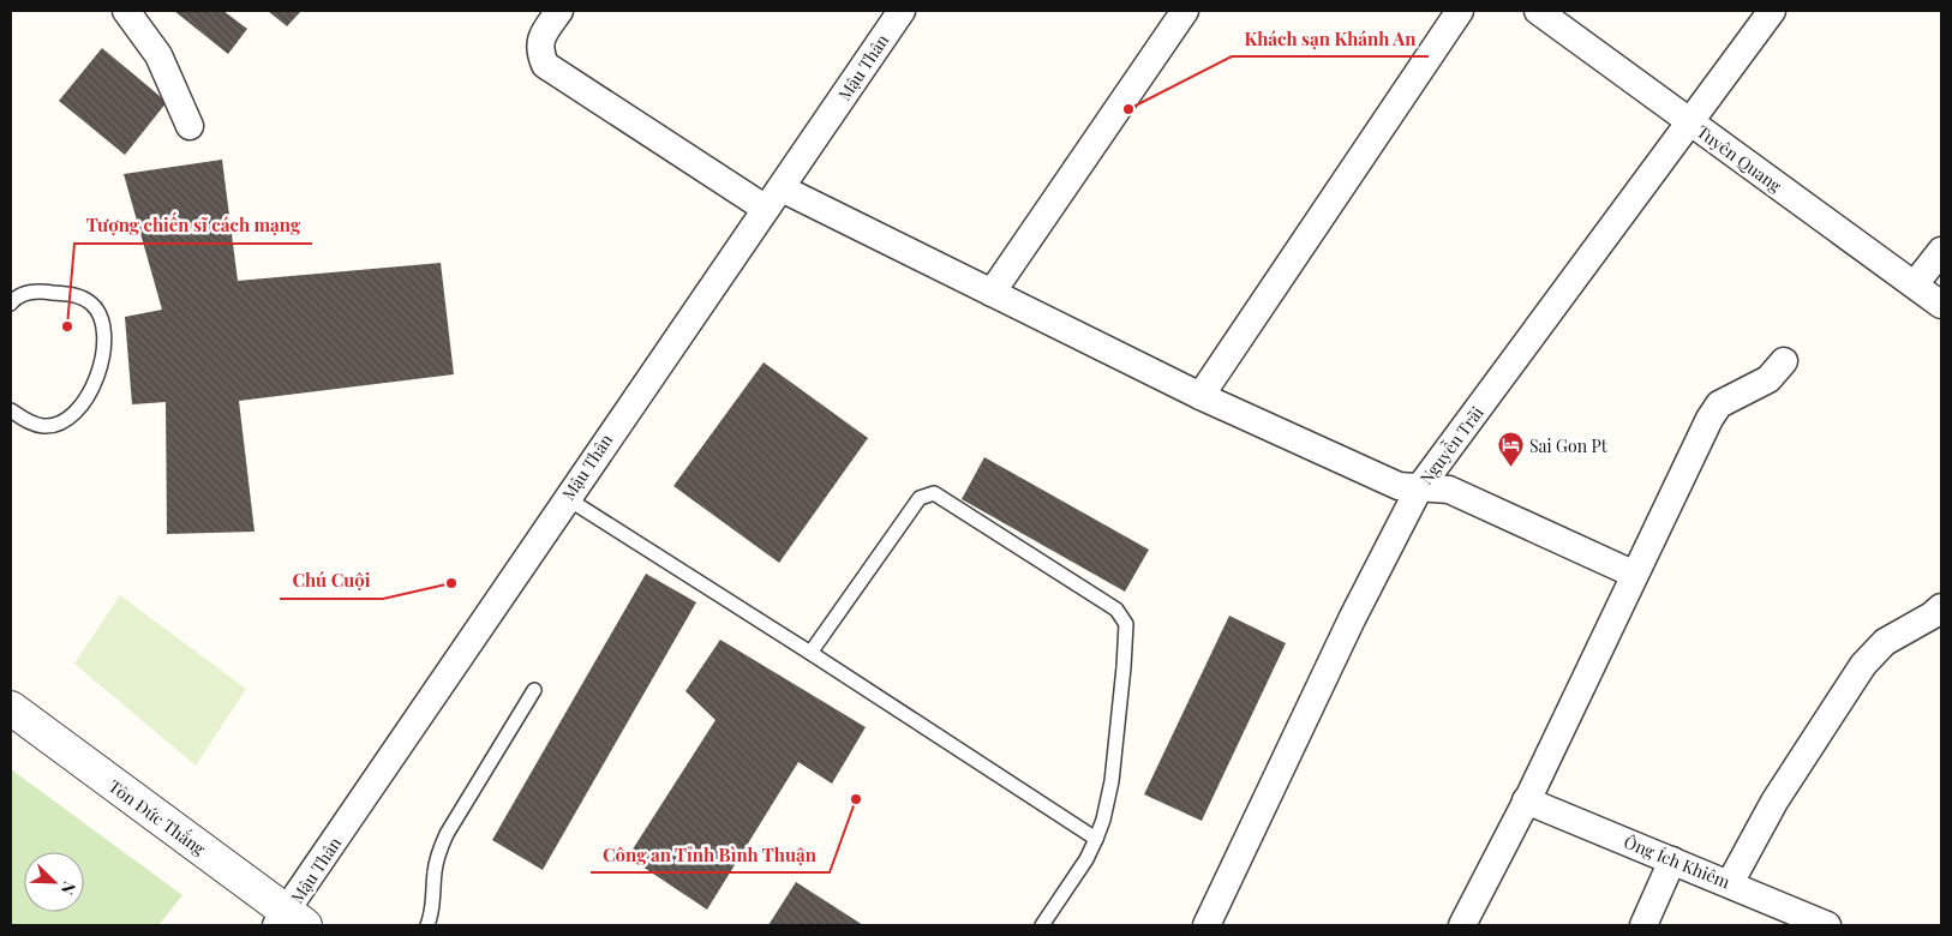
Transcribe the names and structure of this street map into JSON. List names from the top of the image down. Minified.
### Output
{"streets":{"street":["Mậu Thân","Tuyên Quang","Nguyễn Trãi","Tôn Đức Thắng","Ông Ích Khiêm"]},"crossings":[["Mậu Thân","Tôn Đức Thắng"],["Tuyên Quang","Nguyễn Trãi"]],"places":{"other":["Khách sạn Khánh An","Tượng chiến sĩ cách mạng","Chú Cuội","Công an Tỉnh Bình Thuận"],"hotel":["Sai Gon Pt"]},"north":"bottom right"}
